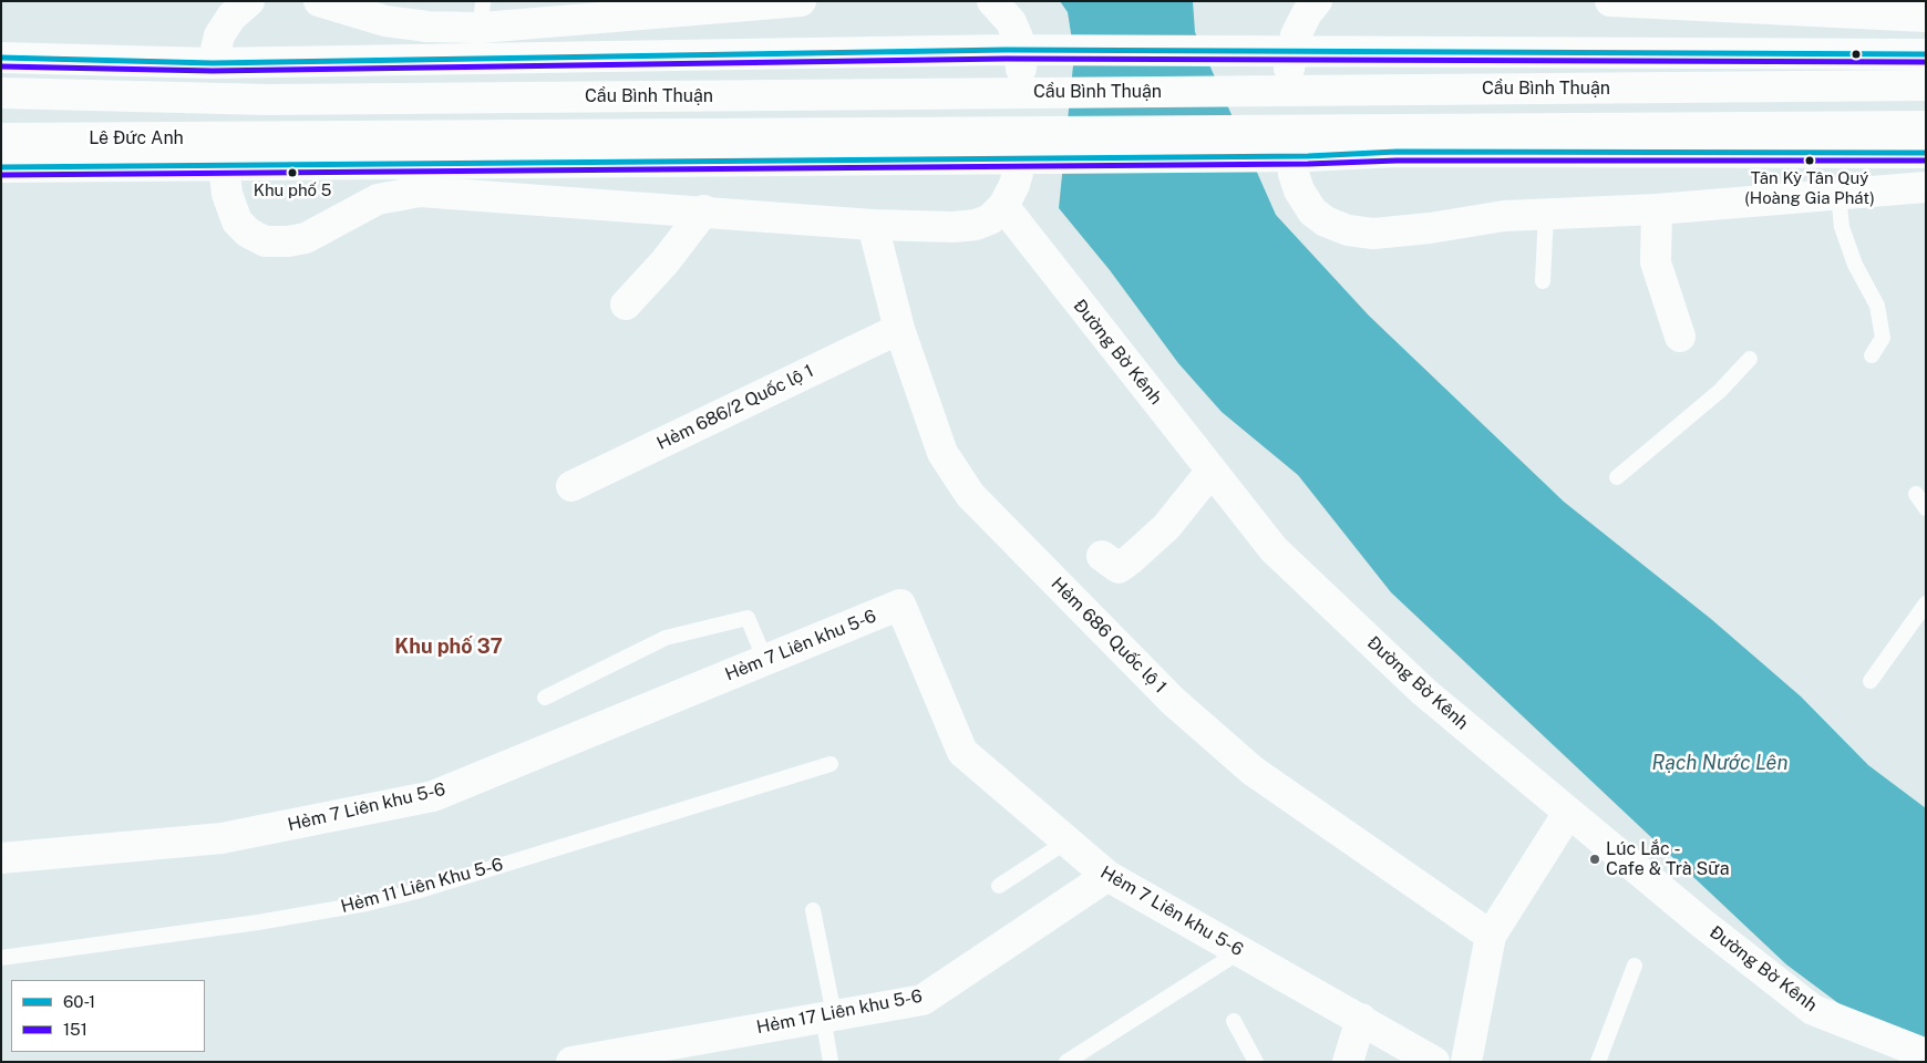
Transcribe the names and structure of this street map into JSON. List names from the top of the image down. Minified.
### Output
{"streets":{"main road":["Cầu Bình Thuận","Lê Đức Anh","Đường Bờ Kênh","Hẻm 686/2 Quốc lộ 1","Hẻm 686 Quốc lộ 1","Hẻm 7 Liên khu 5-6","Hẻm 17 Liên khu 5-6"],"lane":["Hẻm 11 Liên Khu 5-6"]},"crossings":[["Hẻm 686/2 Quốc lộ 1","Hẻm 686 Quốc lộ 1"],["Hẻm 7 Liên khu 5-6","Hẻm 17 Liên khu 5-6"]],"districts":["Khu phố 37"],"water":["Rạch Nước Lên"],"places":["Tân Kỳ Tân Quý (Hoàng Gia Phát)","Khu phố 5","Lúc Lắc - Cafe & Trà Sữa"],"lines":["transit line 60-1","transit line 151"],"legend":["60-1","151"]}
